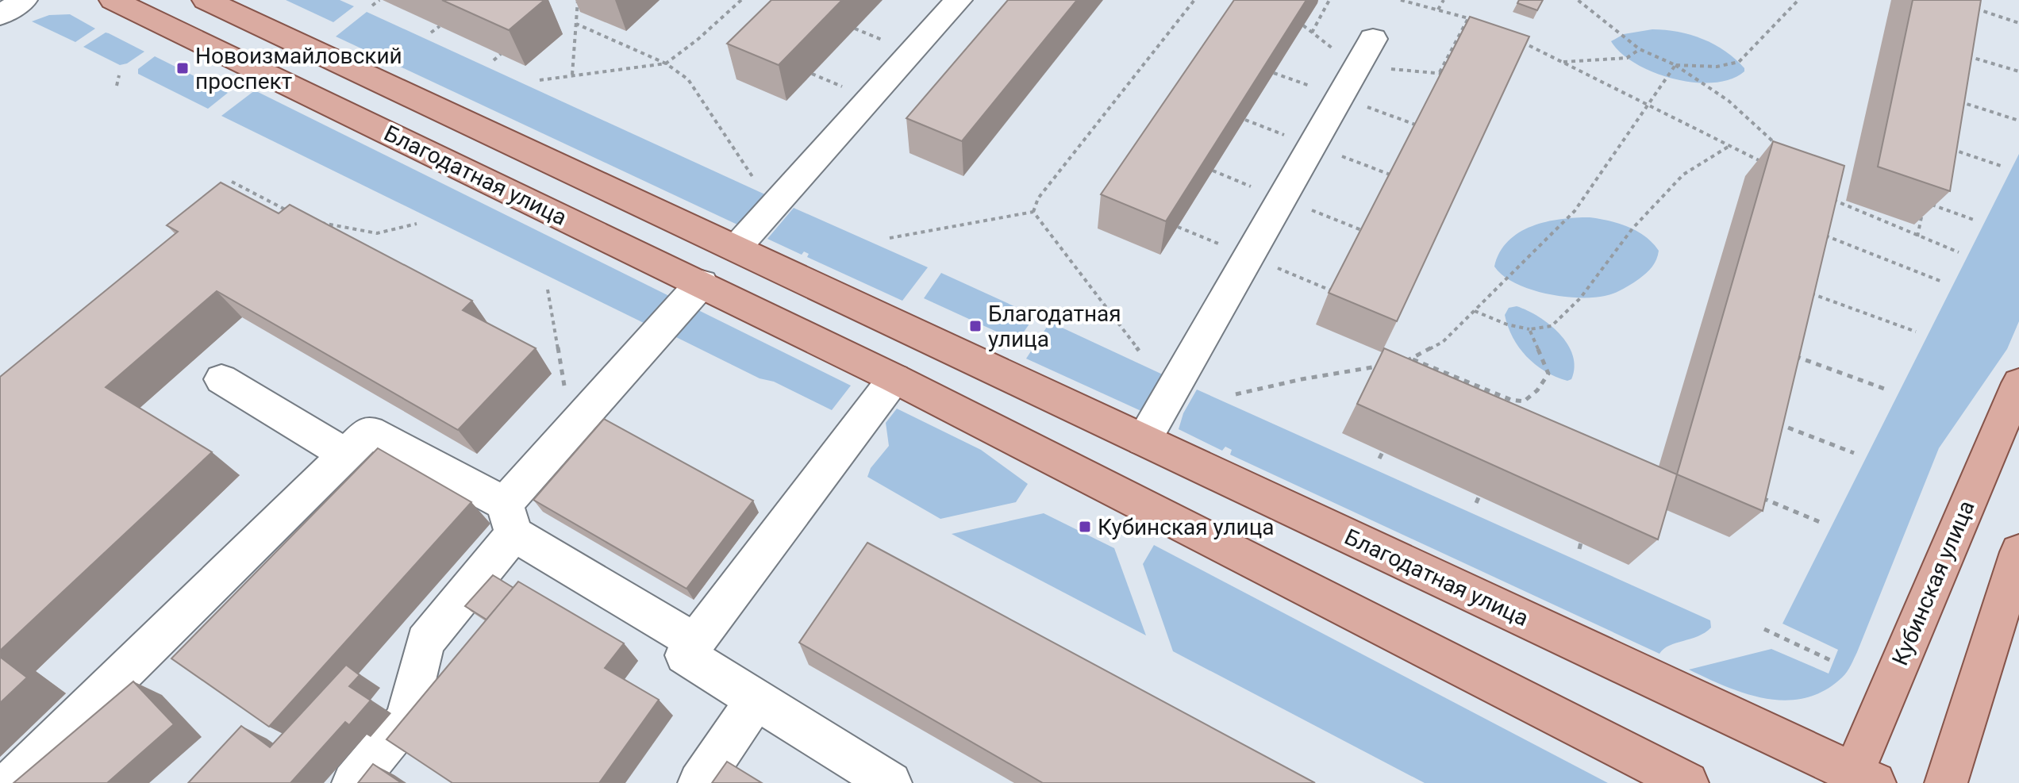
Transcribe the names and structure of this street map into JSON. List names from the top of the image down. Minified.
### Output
{"streets":{"main road":["Благодатная улица","Кубинская улица"]},"crossings":[["Благодатная улица","Кубинская улица"]],"places":{"transit":["Новоизмайловский проспект","Благодатная улица","Кубинская улица"]}}
